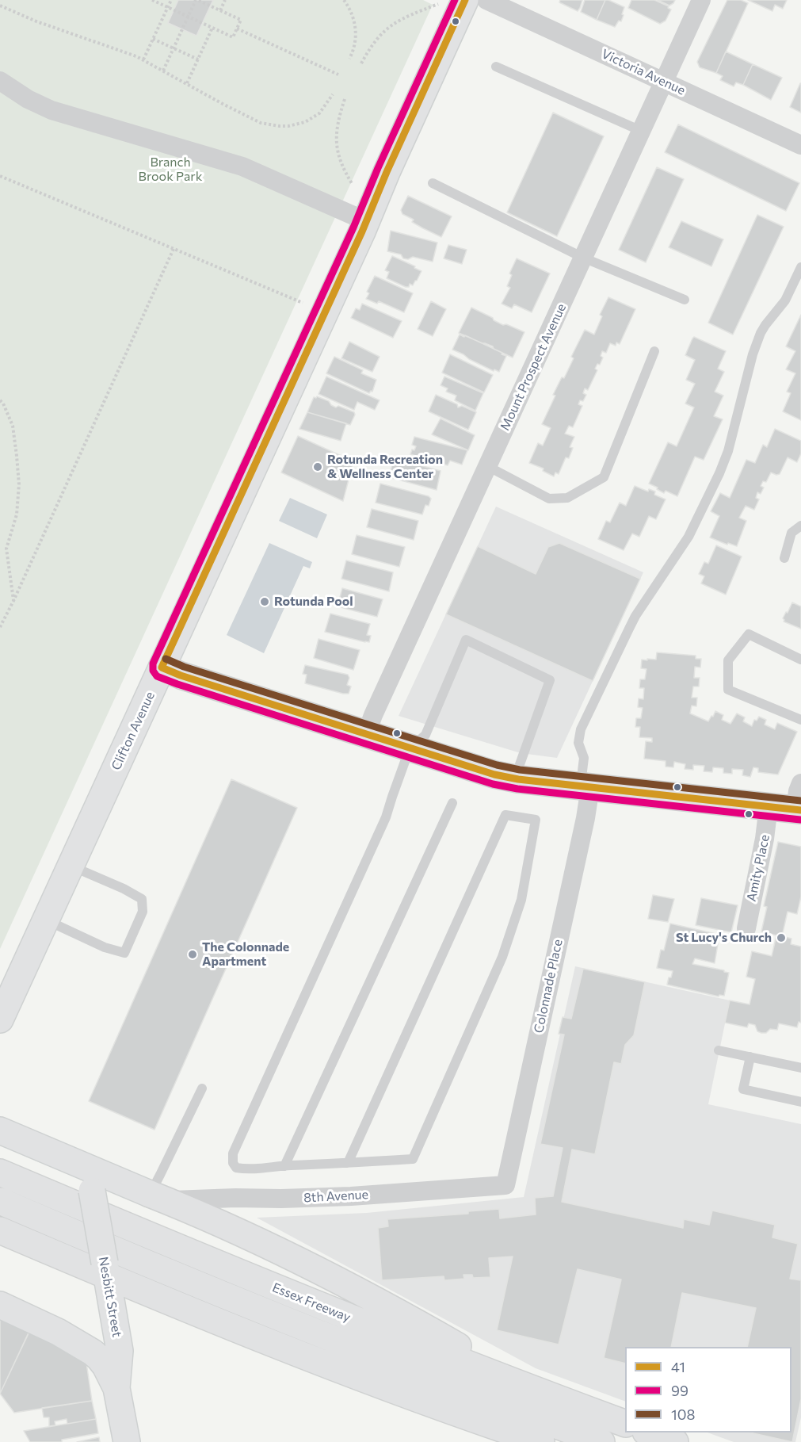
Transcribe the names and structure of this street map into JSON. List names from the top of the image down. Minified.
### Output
{"streets":{"main road":["Clifton Avenue","8th Avenue","Nesbitt Street","Essex Freeway"],"street":["Victoria Avenue","Mount Prospect Avenue","Amity Place","Colonnade Place"]},"crossings":[["Victoria Avenue","Mount Prospect Avenue"],["Colonnade Place","8th Avenue"],["8th Avenue","Nesbitt Street"]],"parks":["Branch Brook Park"],"places":["Rotunda Recreation & Wellness Center","Rotunda Pool","St Lucy's Church","The Colonnade Apartment"],"lines":["transit line 41","transit line 99","transit line 108"],"legend":["41","99","108"]}
